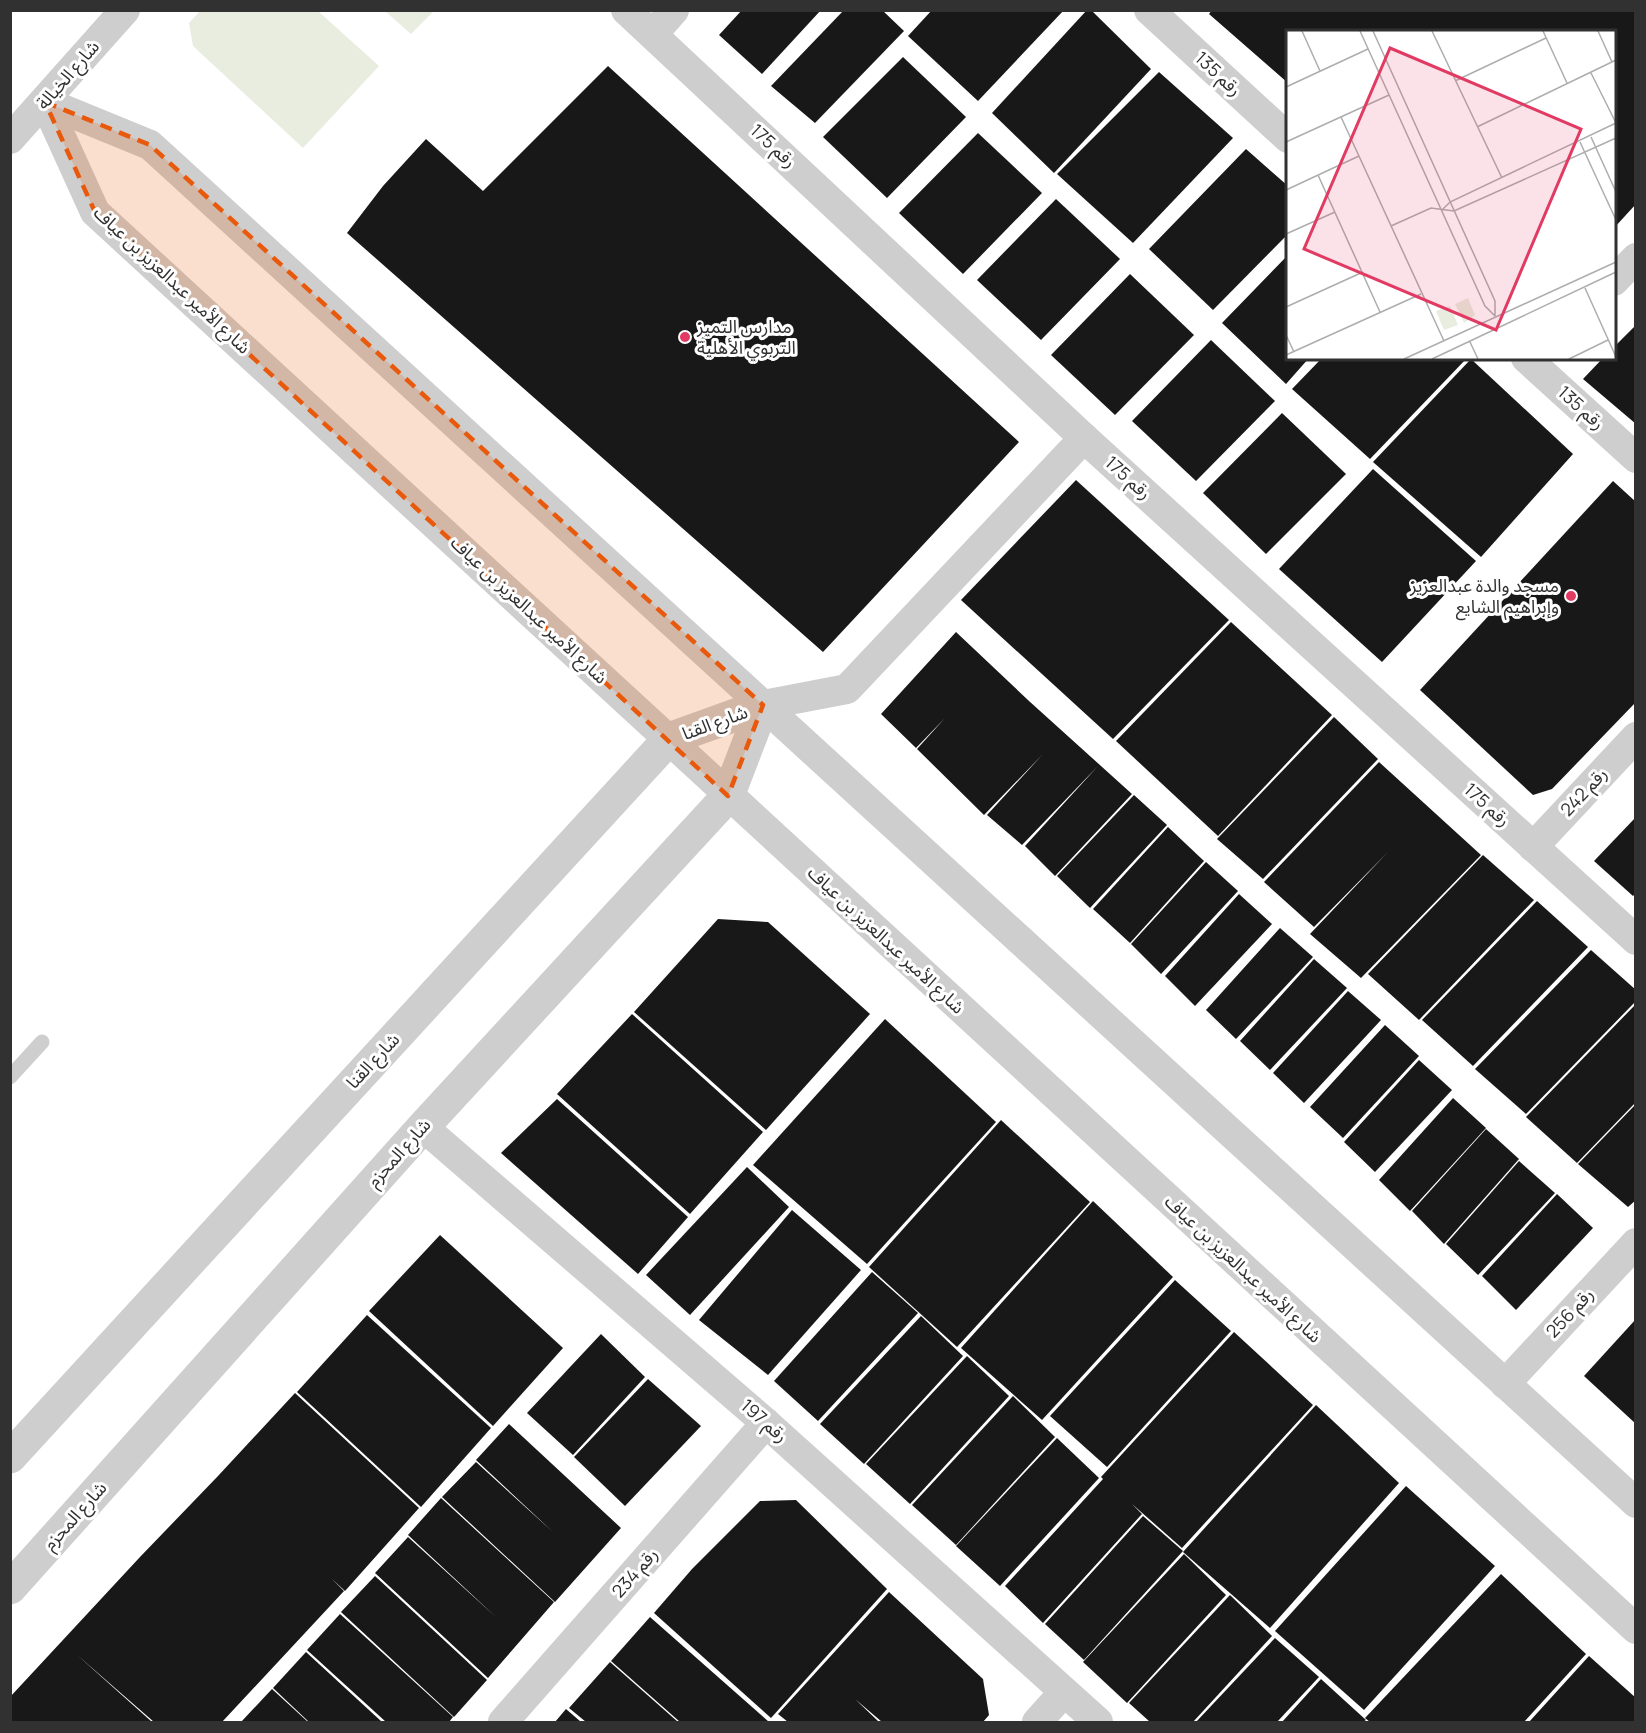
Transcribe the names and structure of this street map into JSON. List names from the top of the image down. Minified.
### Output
{"streets":{"street":["رقم 135","شارع الخيالة","رقم 175","شارع الأمير عبدالعزيز بن عياف","شارع القنا","رقم 242","شارع المحزم","رقم 256","رقم 197","رقم 234"]},"crossings":[["شارع الخيالة","شارع الأمير عبدالعزيز بن عياف"],["رقم 175","رقم 242"],["شارع الأمير عبدالعزيز بن عياف","شارع القنا"],["شارع الأمير عبدالعزيز بن عياف","شارع المحزم"],["شارع القنا","شارع المحزم"],["شارع المحزم","رقم 197"],["رقم 197","رقم 234"]],"places":["مدارس التميز التربوي الأهلية","مسجد والدة عبدالعزيز وإبراهيم الشايع"]}
